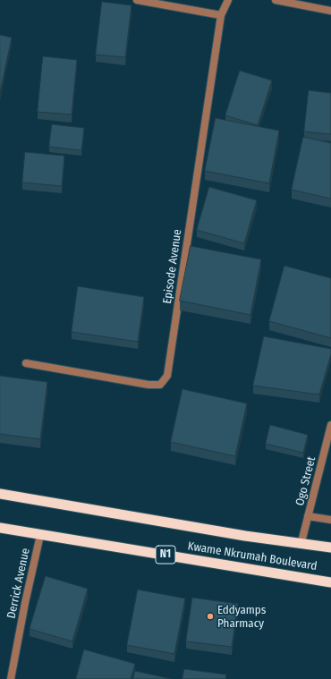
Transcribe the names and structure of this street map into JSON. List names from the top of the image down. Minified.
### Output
{"streets":{"highway":["N1","Kwame Nkrumah Boulevard"],"street":["Episode Avenue","Ogo Street","Derrick Avenue"]},"crossings":[["Ogo Street","Kwame Nkrumah Boulevard"],["Kwame Nkrumah Boulevard","Derrick Avenue"]],"places":["Eddyamps Pharmacy"]}
